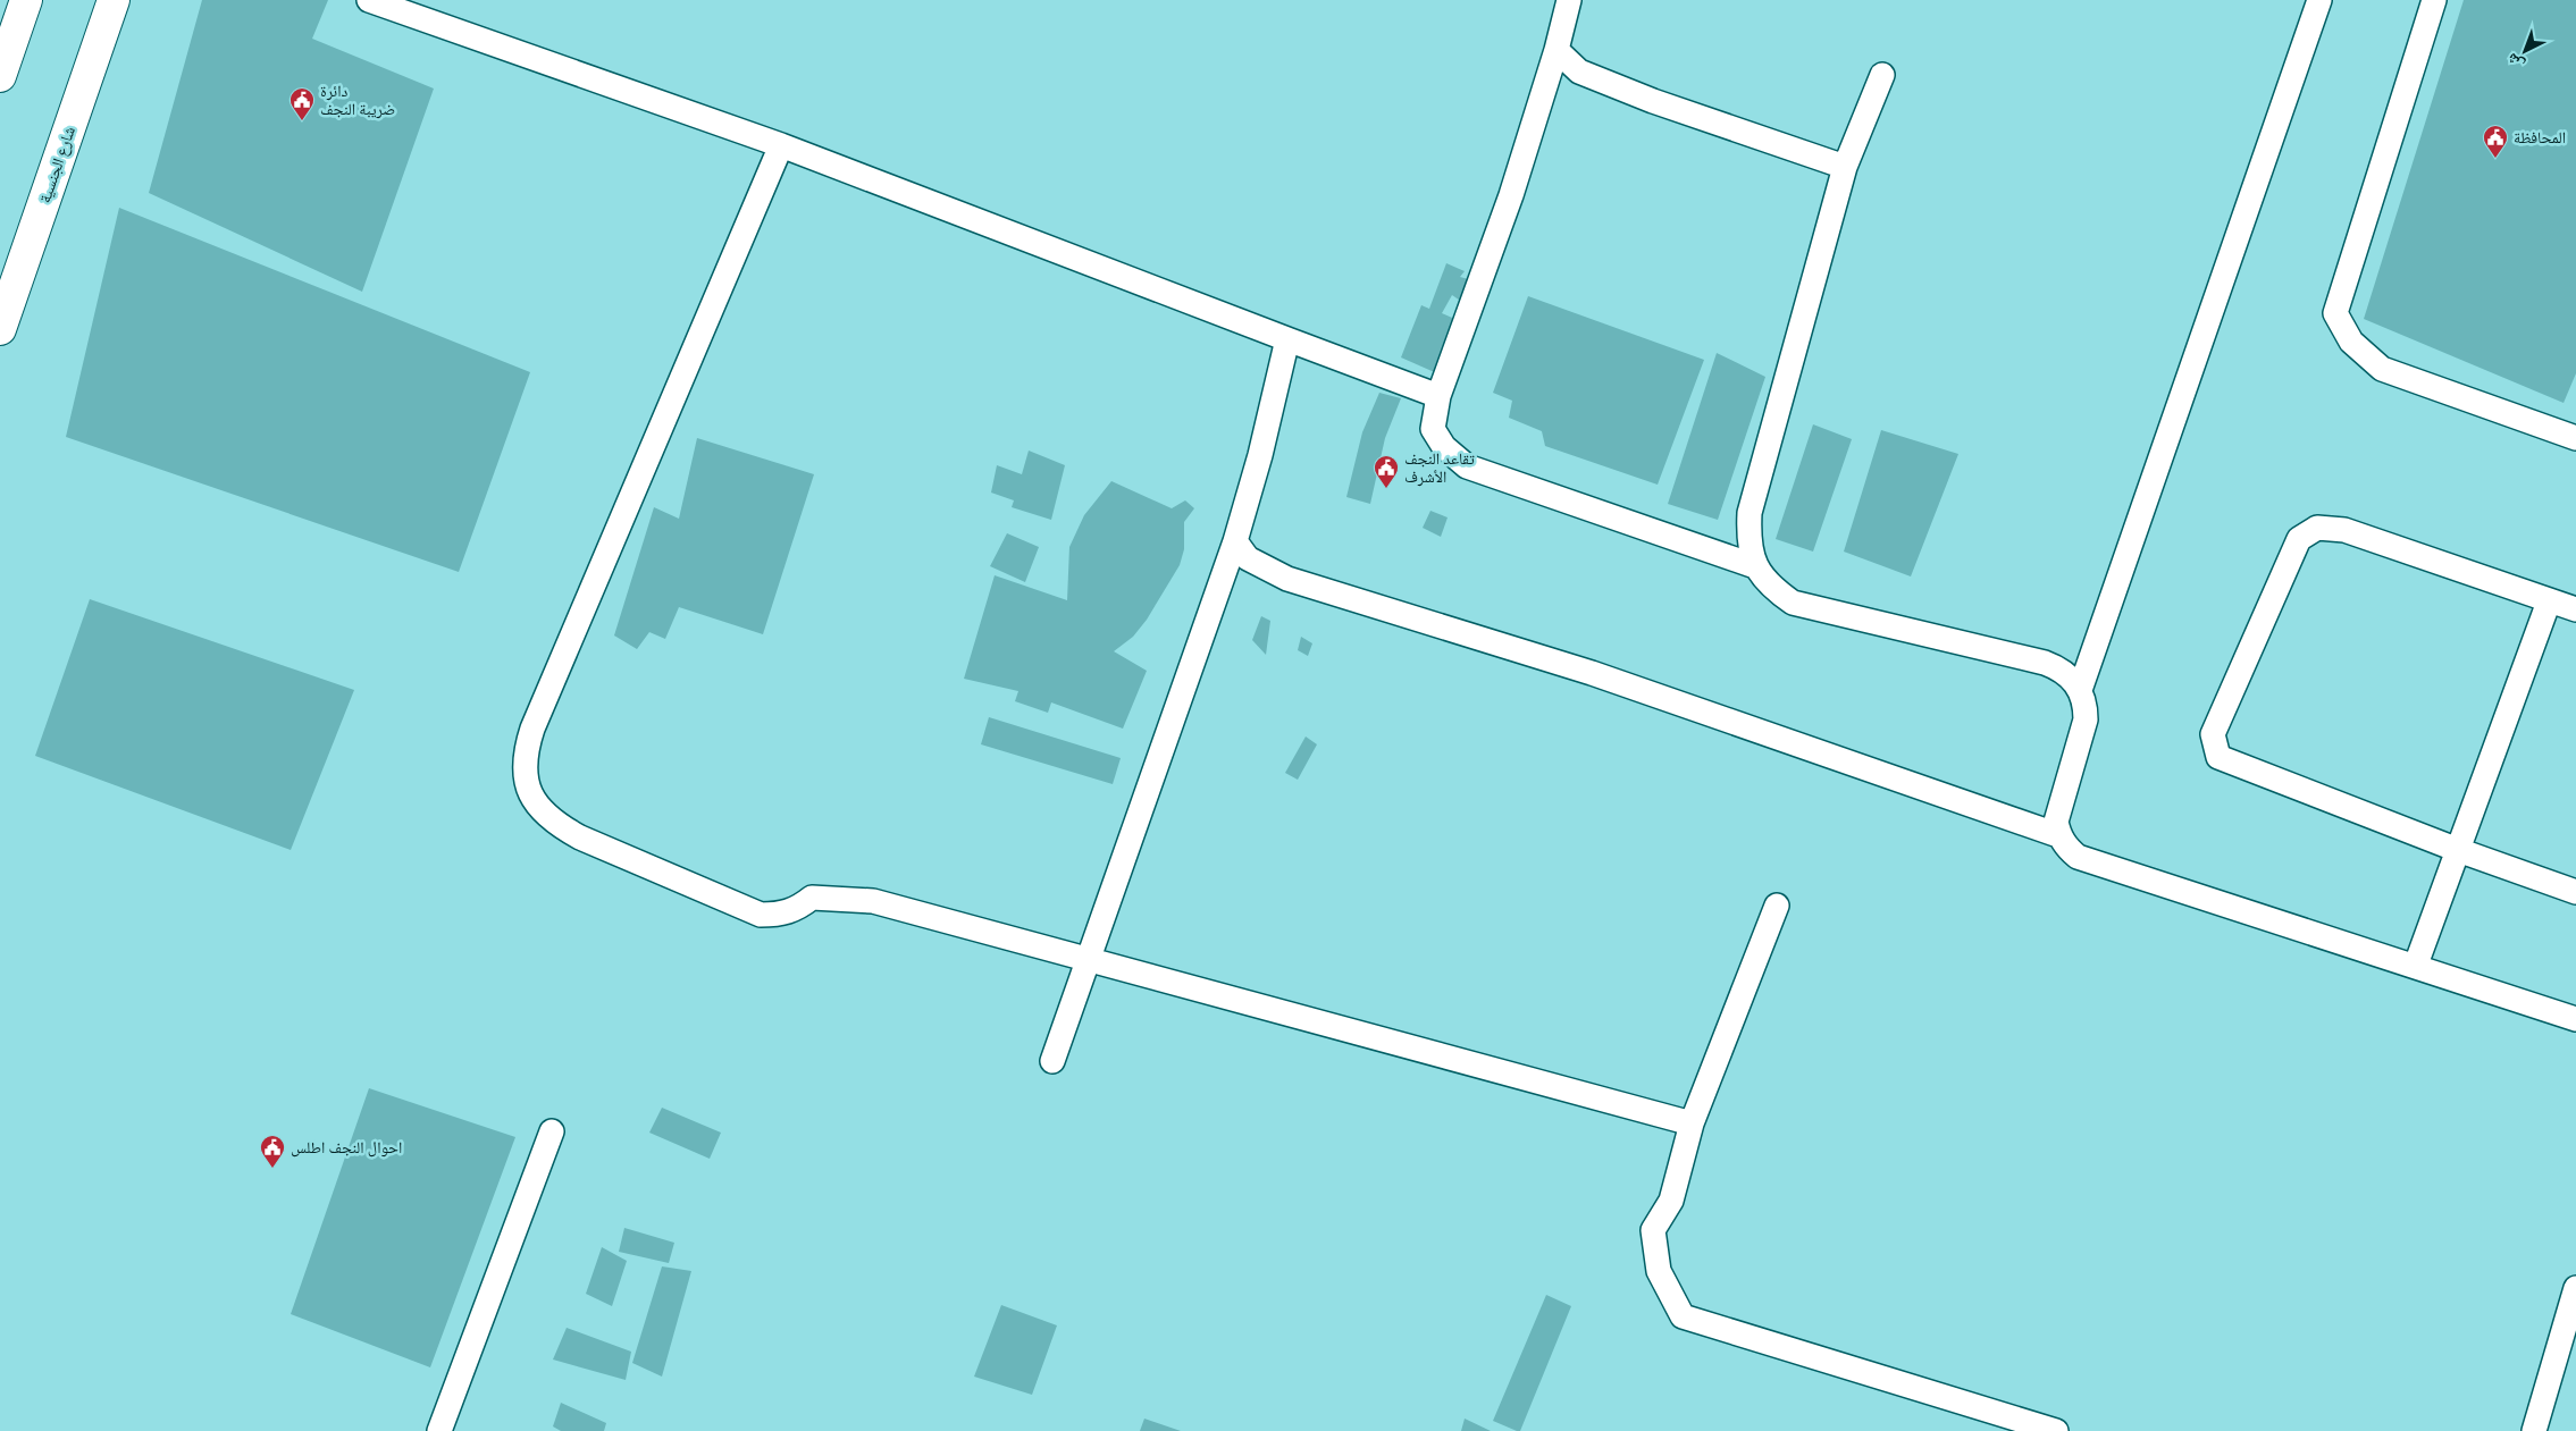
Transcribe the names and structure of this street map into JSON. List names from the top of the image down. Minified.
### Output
{"streets":{"main road":["شارع الجنسية"]},"places":{"public building":["دائرة ضريبة النجف","المحافظة","تقاعد النجف الأشرف","احوال النجف اطلس"]},"north":"bottom left"}
